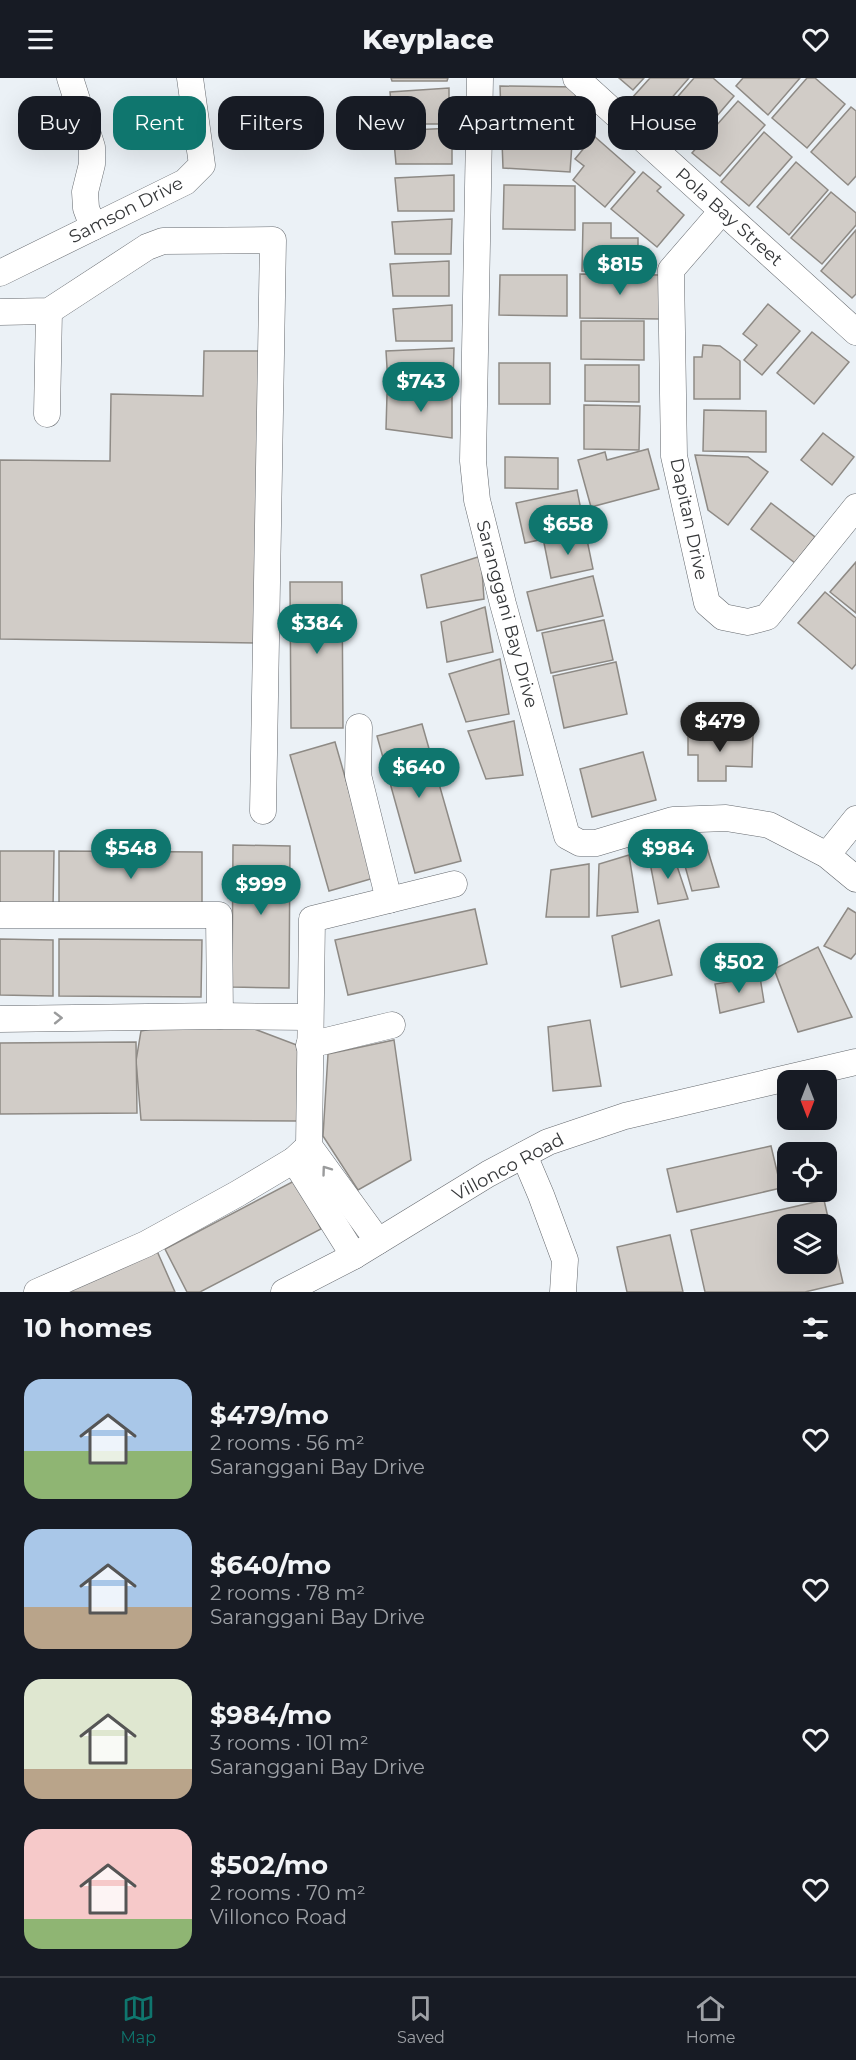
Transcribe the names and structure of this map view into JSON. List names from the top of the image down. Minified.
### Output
{"streets":{"street":["Samson Drive","Pola Bay Street","Dapitan Drive","Saranggani Bay Drive","Villonco Road"]},"crossings":[["Pola Bay Street","Dapitan Drive"]],"north":"bottom","page":{"header":"Keyplace","chip":["Buy","Rent","Filters","New","Apartment","House"],"price":["$815","$743","$658","$384","$479","$640","$548","$984","$999","$502"],"heading":"10 homes","list":[{"name":"$479/mo","note":"2 rooms · 56 m² · Saranggani Bay Drive"},{"name":"$640/mo","note":"2 rooms · 78 m² · Saranggani Bay Drive"},{"name":"$984/mo","note":"3 rooms · 101 m² · Saranggani Bay Drive"},{"name":"$502/mo","note":"2 rooms · 70 m² · Villonco Road"}],"tabs":["Map","Saved","Home"]}}
